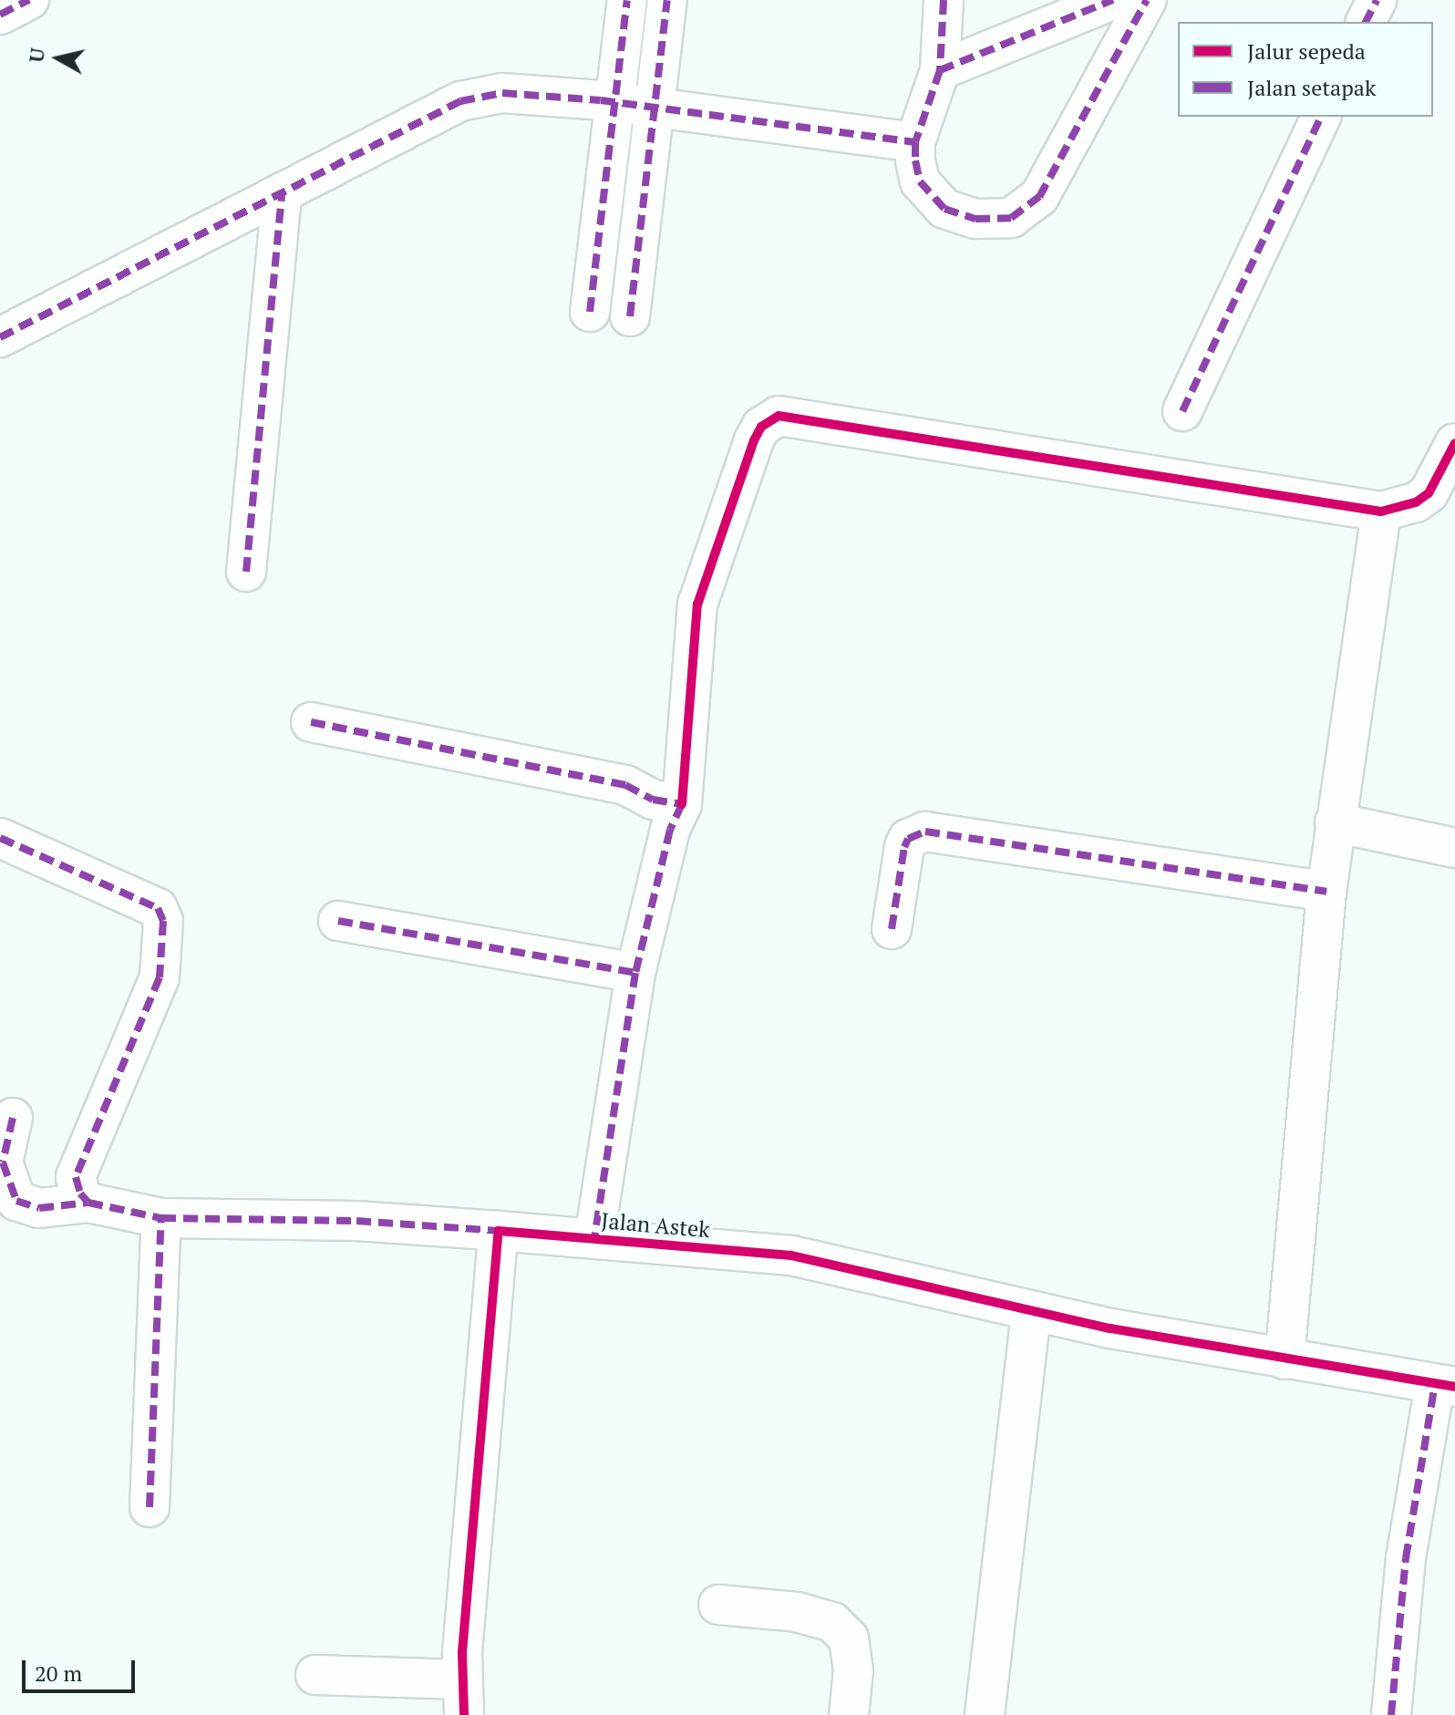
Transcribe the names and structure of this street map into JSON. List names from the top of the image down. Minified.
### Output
{"streets":{"street":["Jalan Astek"]},"legend":["Jalur sepeda","Jalan setapak"],"scale_bar":"20 m","north":"left"}
